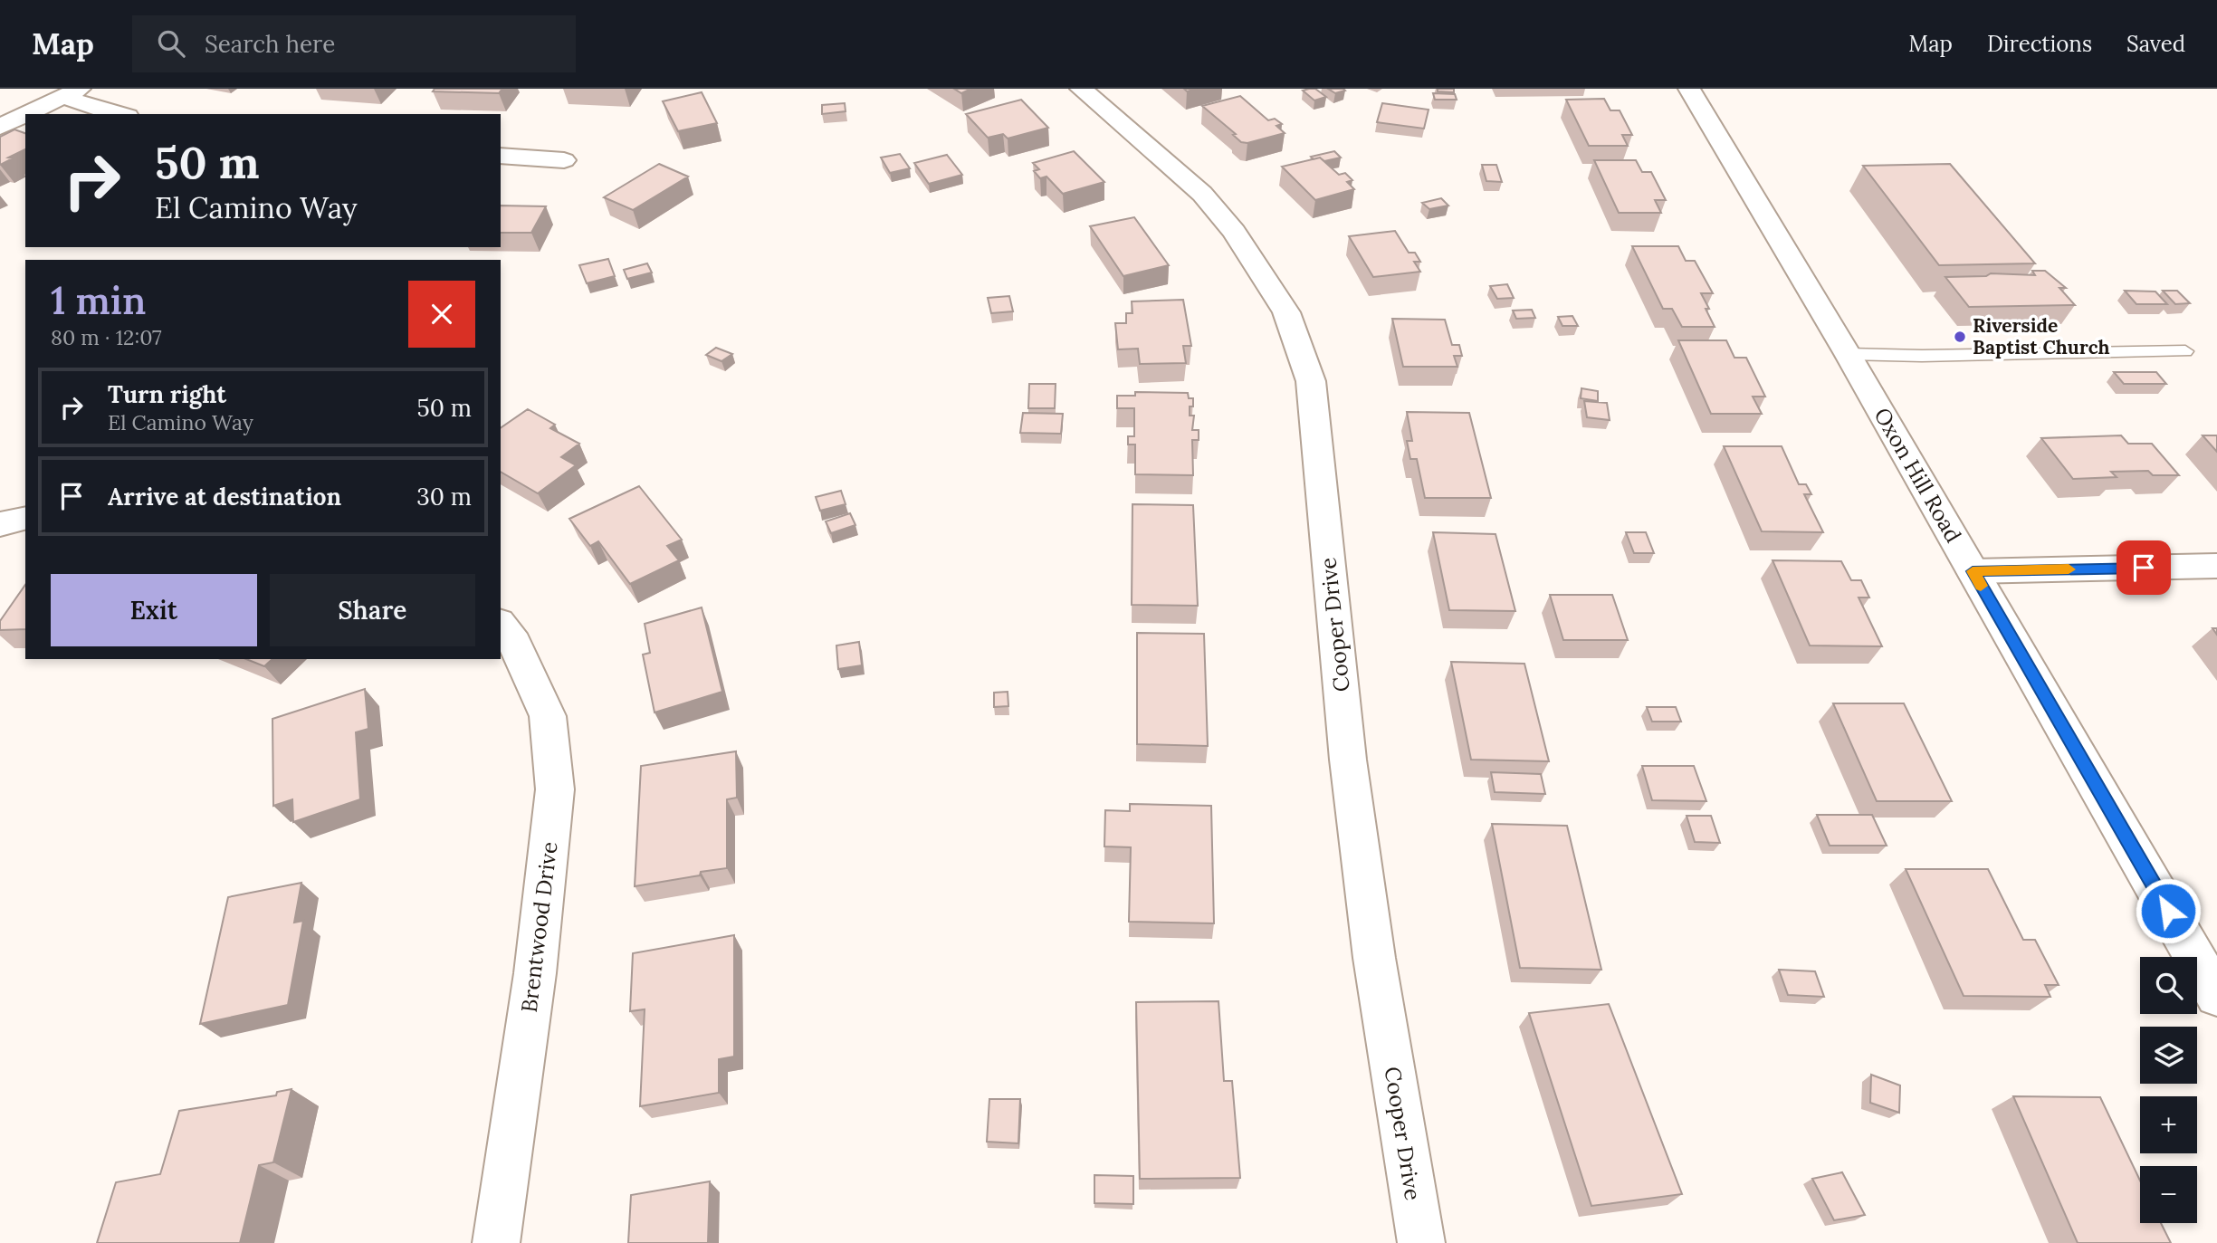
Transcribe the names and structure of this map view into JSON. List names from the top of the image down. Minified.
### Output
{"streets":{"street":["Oxon Hill Road","Cooper Drive","Brentwood Drive"]},"places":["Riverside Baptist Church"],"page":{"header":"Map","search":"Search here","nav":["Map","Directions","Saved"],"turn":["50 m","El Camino Way"],"heading":["1 min","80 m · 12:07"],"list":[{"name":"Turn right","note":"El Camino Way","value":"50 m"},{"name":"Arrive at destination","value":"30 m"}],"buttons":["Exit","Share"],"map_buttons":["+","−"]}}
